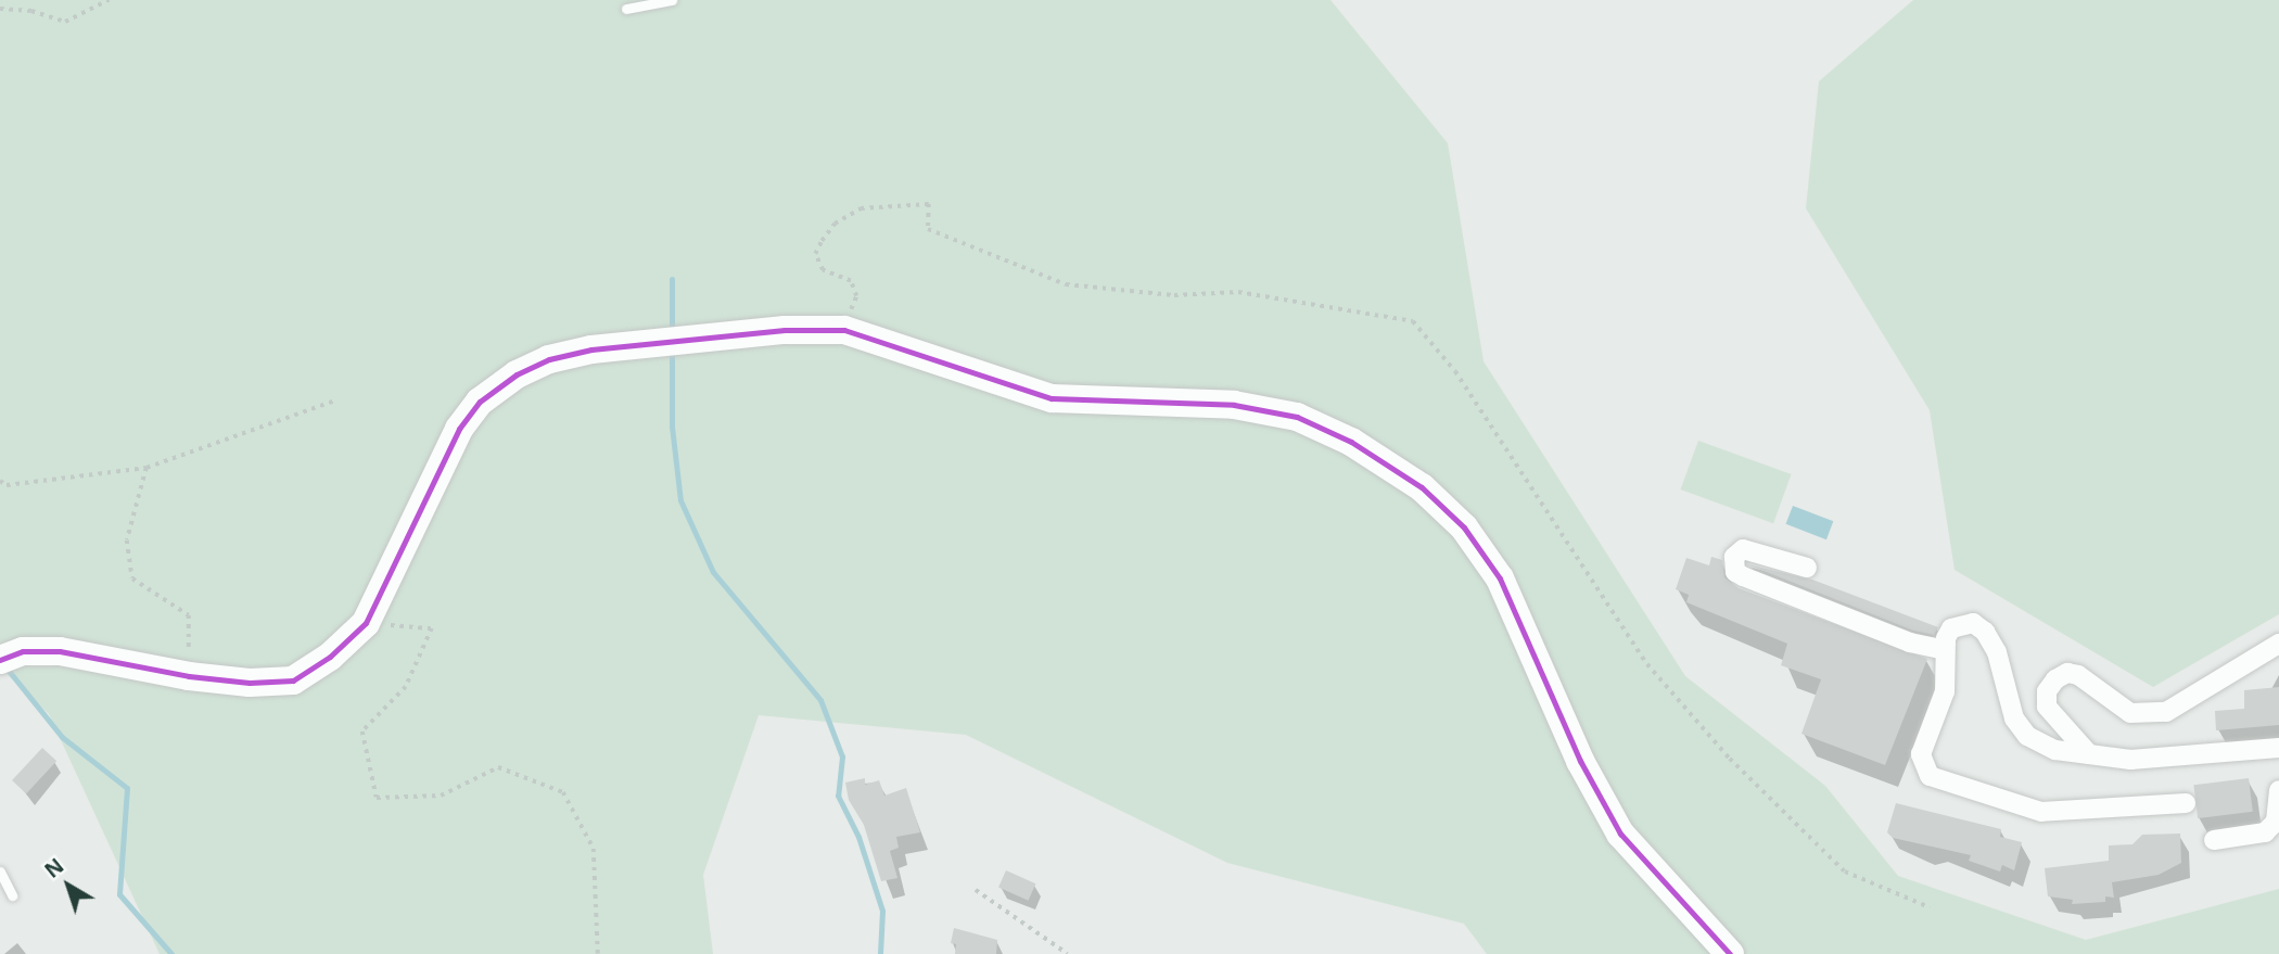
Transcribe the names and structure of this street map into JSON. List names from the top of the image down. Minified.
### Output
{"north":"top left"}
